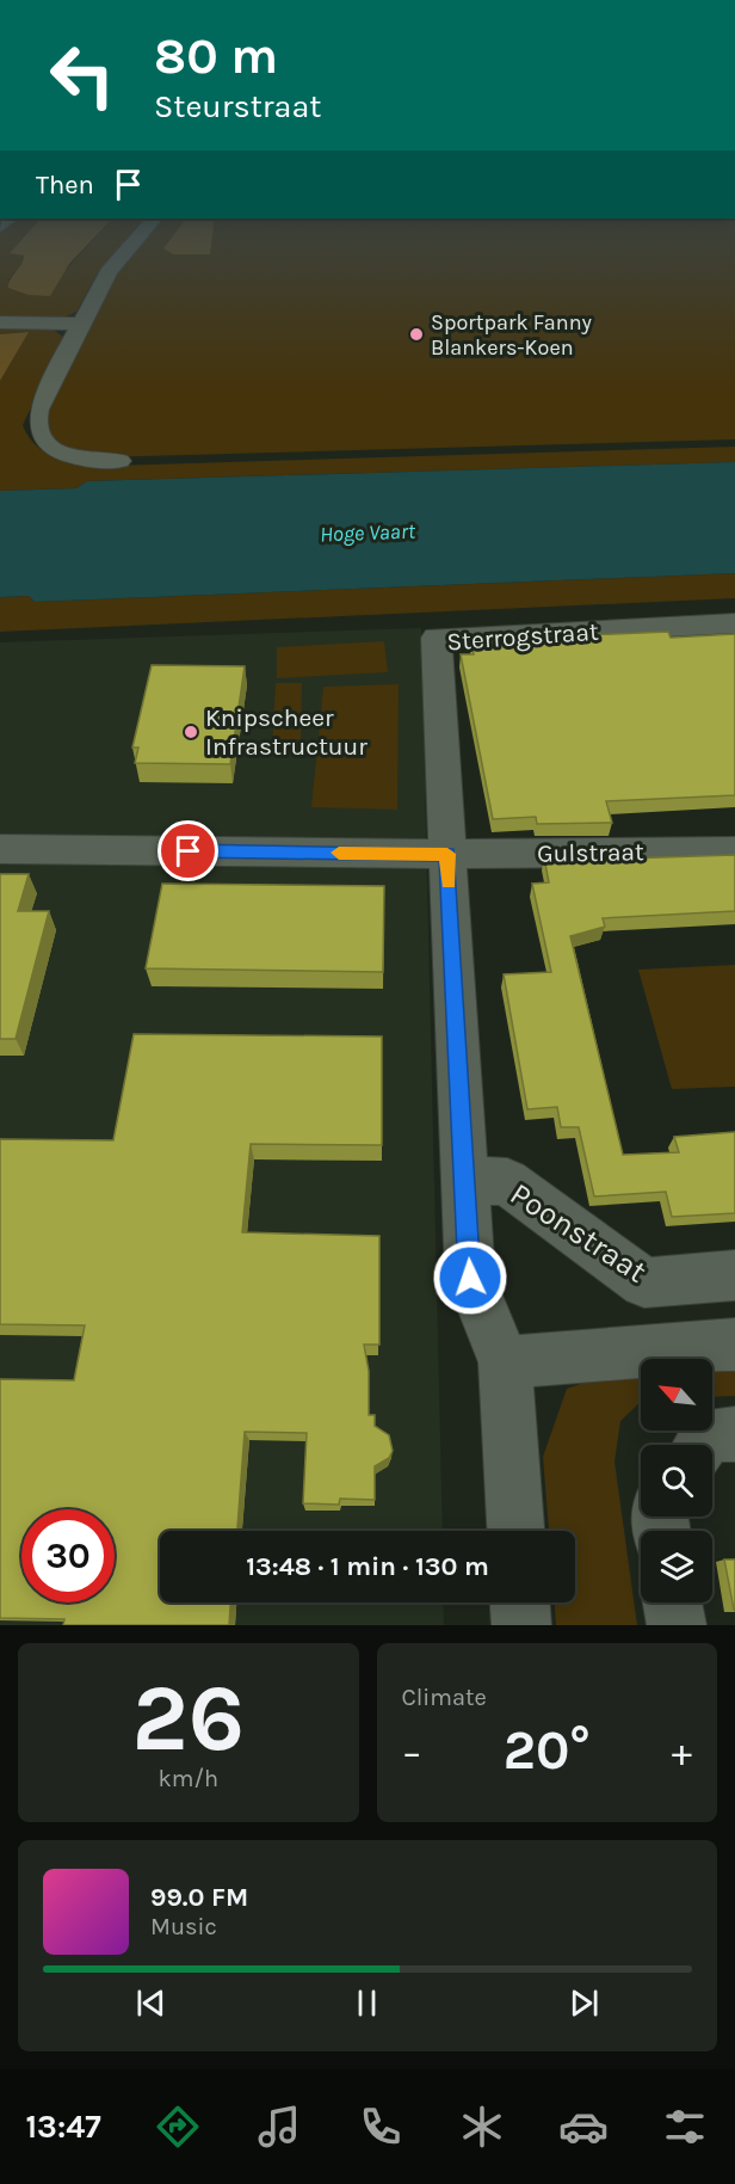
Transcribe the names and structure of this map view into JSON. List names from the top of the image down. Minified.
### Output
{"streets":{"street":["Sterrogstraat","Gulstraat","Poonstraat"]},"crossings":[["Sterrogstraat","Gulstraat"]],"water":["Hoge Vaart"],"places":["Sportpark Fanny Blankers-Koen","Knipscheer Infrastructuur"],"north":"top left","page":{"turn":["80 m","Steurstraat"],"then":"Then","limit":"30","trip":"13:48 · 1 min · 130 m","tile":[["26","km/h"],"Climate"],"heat":["−","20°","+"],"song":["99.0 FM","Music"],"tabs":"13:47"}}
